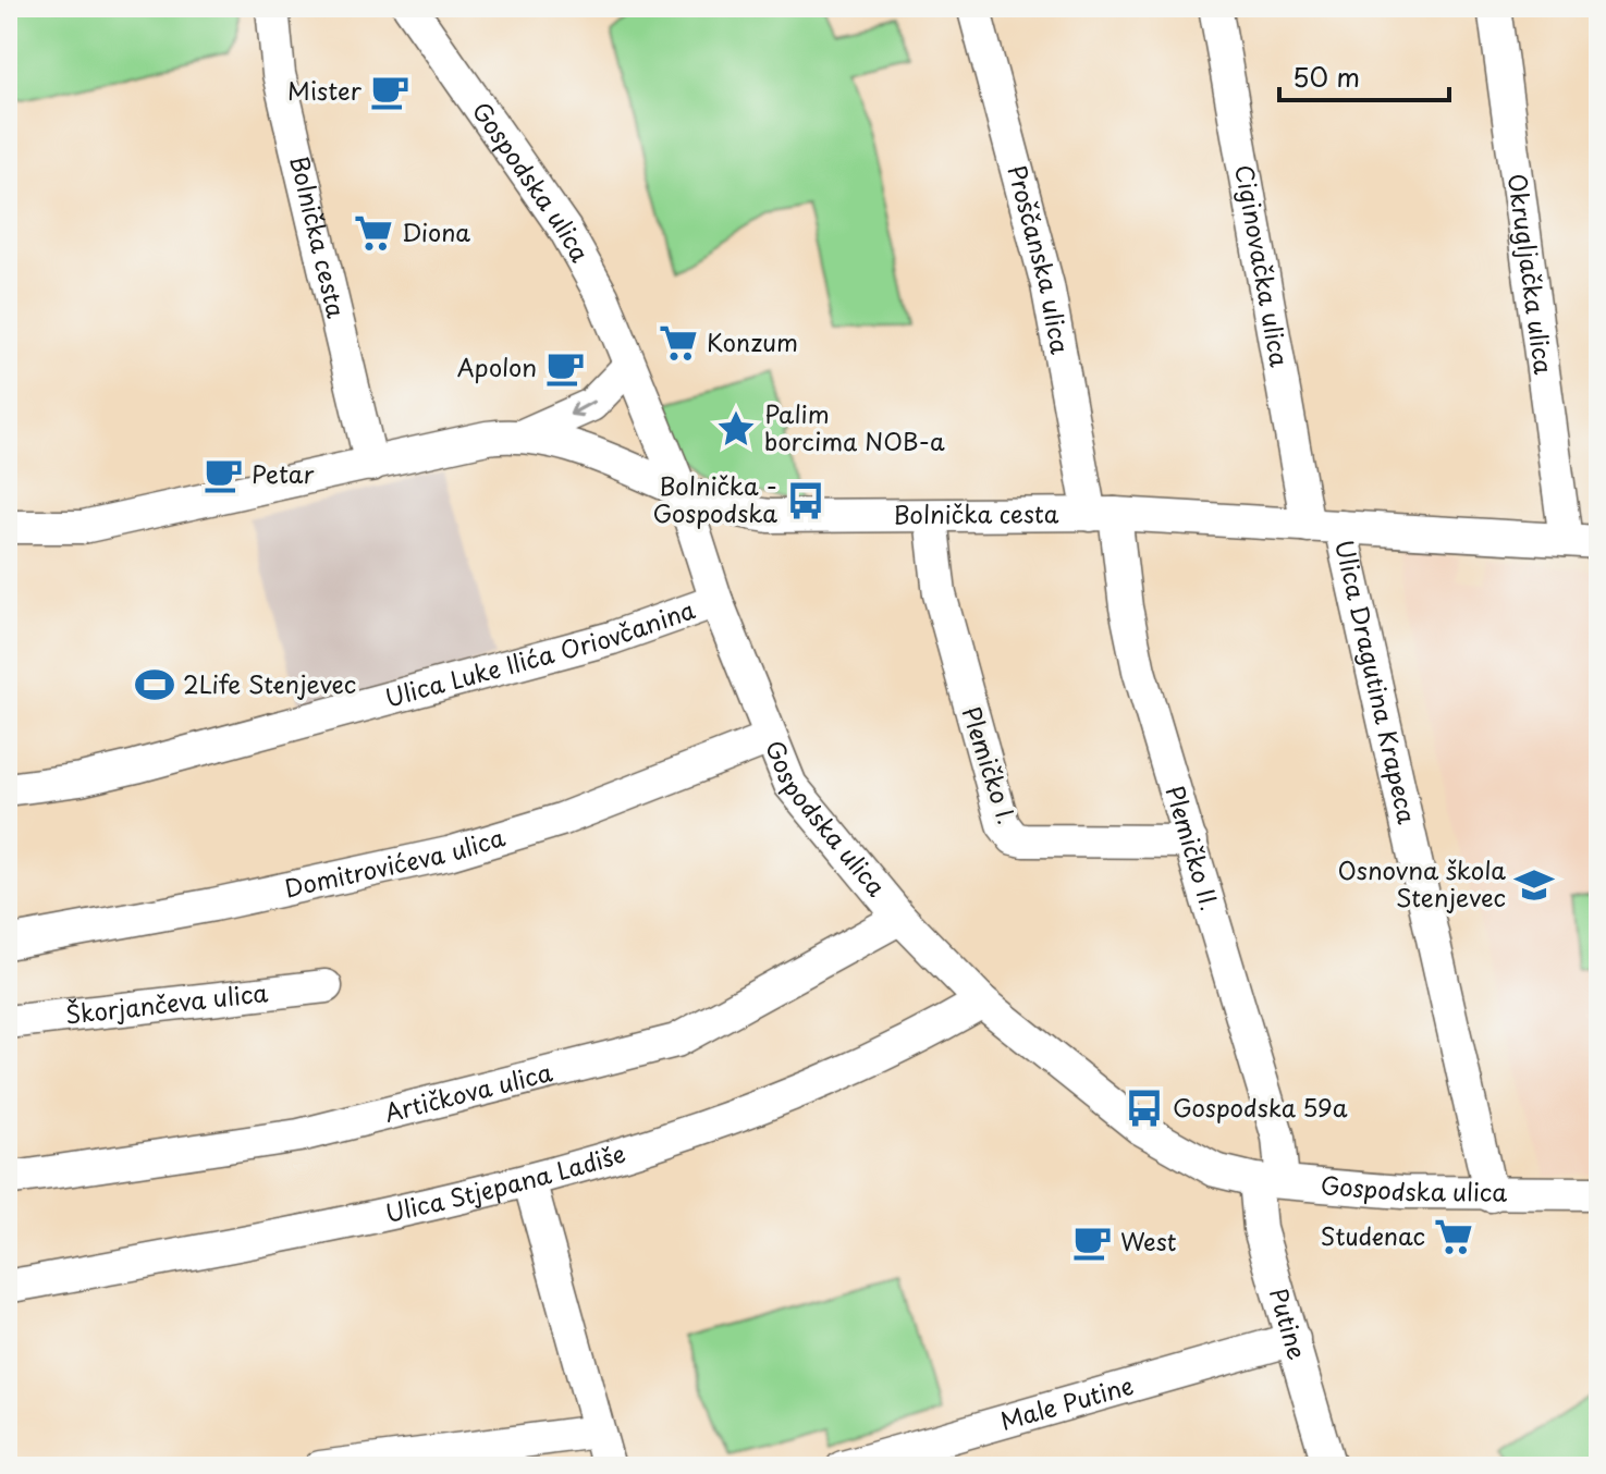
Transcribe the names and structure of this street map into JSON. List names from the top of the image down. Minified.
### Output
{"streets":{"street":["Gospodska ulica","Bolnička cesta","Proščanska ulica","Ciginovačka ulica","Okrugljačka ulica","Ulica Luke Ilića Oriovčanina","Ulica Dragutina Krapeca","Plemičko I.","Plemičko II.","Domitrovićeva ulica","Škorjančeva ulica","Artičkova ulica","Ulica Stjepana Ladiše","Putine","Male Putine"]},"crossings":[["Gospodska ulica","Bolnička cesta"],["Gospodska ulica","Ulica Luke Ilića Oriovčanina"],["Gospodska ulica","Ulica Dragutina Krapeca"],["Gospodska ulica","Plemičko II."],["Gospodska ulica","Domitrovićeva ulica"],["Gospodska ulica","Artičkova ulica"],["Gospodska ulica","Ulica Stjepana Ladiše"],["Gospodska ulica","Putine"],["Bolnička cesta","Proščanska ulica"],["Bolnička cesta","Ciginovačka ulica"],["Bolnička cesta","Okrugljačka ulica"],["Bolnička cesta","Ulica Dragutina Krapeca"],["Bolnička cesta","Plemičko I."],["Bolnička cesta","Plemičko II."],["Proščanska ulica","Plemičko II."],["Plemičko I.","Plemičko II."],["Plemičko II.","Putine"],["Putine","Male Putine"]],"places":{"cafe":["Mister","Apolon","Petar","West"],"supermarket":["Diona","Konzum","Studenac"],"place":["Palim borcima NOB-a"],"bus stop":["Bolnička - Gospodska","Gospodska 59a"],"sports":["2Life Stenjevec"],"school or university":["Osnovna škola Stenjevec"]},"scale_bar":"50 m"}
